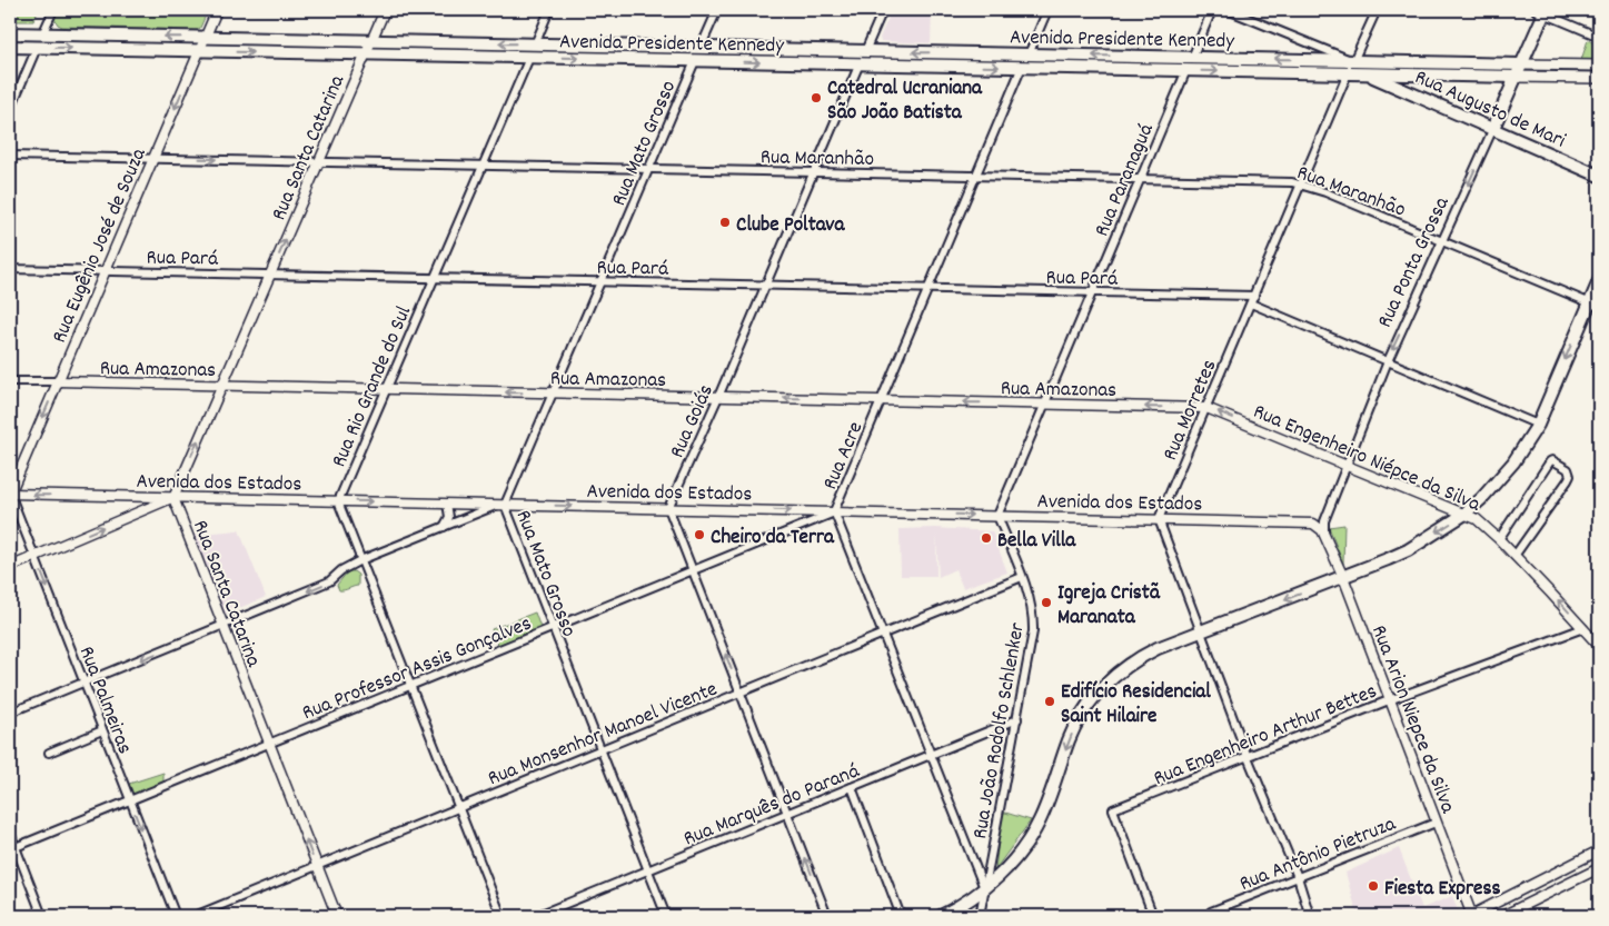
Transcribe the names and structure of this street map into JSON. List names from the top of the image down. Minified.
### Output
{"streets":{"main road":["Avenida Presidente Kennedy","Rua Augusto de Mari","Rua Ponta Grossa"],"street":["Rua Mato Grosso","Rua Santa Catarina","Rua Maranhão","Rua Paranaguá","Rua Eugênio José de Souza","Rua Pará","Rua Amazonas","Rua Rio Grande do Sul","Rua Morretes","Rua Goiás","Rua Acre","Rua Engenheiro Niépce da Silva","Avenida dos Estados","Rua Professor Assis Gonçalves","Rua Palmeiras","Rua Arion Niepce da Silva","Rua João Rodolfo Schlenker","Rua Monsenhor Manoel Vicente","Rua Engenheiro Arthur Bettes","Rua Marquês do Paraná","Rua Antônio Pietruza"]},"crossings":[["Avenida Presidente Kennedy","Rua Augusto de Mari"],["Avenida Presidente Kennedy","Rua Mato Grosso"],["Avenida Presidente Kennedy","Rua Santa Catarina"],["Avenida Presidente Kennedy","Rua Paranaguá"],["Avenida Presidente Kennedy","Rua Eugênio José de Souza"],["Avenida Presidente Kennedy","Rua Ponta Grossa"],["Avenida Presidente Kennedy","Rua Rio Grande do Sul"],["Avenida Presidente Kennedy","Rua Morretes"],["Avenida Presidente Kennedy","Rua Goiás"],["Avenida Presidente Kennedy","Rua Acre"],["Rua Augusto de Mari","Rua Ponta Grossa"],["Rua Mato Grosso","Rua Maranhão"],["Rua Mato Grosso","Rua Pará"],["Rua Mato Grosso","Rua Amazonas"],["Rua Mato Grosso","Avenida dos Estados"],["Rua Mato Grosso","Rua Professor Assis Gonçalves"],["Rua Mato Grosso","Rua Monsenhor Manoel Vicente"],["Rua Mato Grosso","Rua Marquês do Paraná"],["Rua Santa Catarina","Rua Maranhão"],["Rua Santa Catarina","Rua Pará"],["Rua Santa Catarina","Rua Amazonas"],["Rua Santa Catarina","Avenida dos Estados"],["Rua Santa Catarina","Rua Professor Assis Gonçalves"],["Rua Santa Catarina","Rua Monsenhor Manoel Vicente"],["Rua Maranhão","Rua Paranaguá"],["Rua Maranhão","Rua Eugênio José de Souza"],["Rua Maranhão","Rua Ponta Grossa"],["Rua Maranhão","Rua Rio Grande do Sul"],["Rua Maranhão","Rua Morretes"],["Rua Maranhão","Rua Goiás"],["Rua Maranhão","Rua Acre"],["Rua Paranaguá","Rua Pará"],["Rua Paranaguá","Rua Amazonas"],["Rua Paranaguá","Avenida dos Estados"],["Rua Paranaguá","Rua João Rodolfo Schlenker"],["Rua Eugênio José de Souza","Rua Pará"],["Rua Eugênio José de Souza","Rua Amazonas"],["Rua Eugênio José de Souza","Avenida dos Estados"],["Rua Eugênio José de Souza","Rua Palmeiras"],["Rua Pará","Rua Ponta Grossa"],["Rua Pará","Rua Rio Grande do Sul"],["Rua Pará","Rua Morretes"],["Rua Pará","Rua Goiás"],["Rua Pará","Rua Acre"],["Rua Ponta Grossa","Rua Engenheiro Niépce da Silva"],["Rua Ponta Grossa","Avenida dos Estados"],["Rua Ponta Grossa","Rua Arion Niepce da Silva"],["Rua Amazonas","Rua Rio Grande do Sul"],["Rua Amazonas","Rua Morretes"],["Rua Amazonas","Rua Goiás"],["Rua Amazonas","Rua Acre"],["Rua Amazonas","Rua Engenheiro Niépce da Silva"],["Rua Rio Grande do Sul","Avenida dos Estados"],["Rua Morretes","Rua Engenheiro Niépce da Silva"],["Rua Morretes","Avenida dos Estados"],["Rua Goiás","Avenida dos Estados"],["Rua Acre","Avenida dos Estados"],["Rua Acre","Rua Professor Assis Gonçalves"],["Rua Acre","Rua João Rodolfo Schlenker"],["Rua Acre","Rua Monsenhor Manoel Vicente"],["Rua Acre","Rua Marquês do Paraná"],["Rua Engenheiro Niépce da Silva","Rua Engenheiro Arthur Bettes"],["Avenida dos Estados","Rua Professor Assis Gonçalves"],["Avenida dos Estados","Rua Palmeiras"],["Avenida dos Estados","Rua Arion Niepce da Silva"],["Avenida dos Estados","Rua João Rodolfo Schlenker"],["Rua Professor Assis Gonçalves","Rua Palmeiras"],["Rua Arion Niepce da Silva","Rua Engenheiro Arthur Bettes"],["Rua Arion Niepce da Silva","Rua Antônio Pietruza"],["Rua João Rodolfo Schlenker","Rua Monsenhor Manoel Vicente"],["Rua João Rodolfo Schlenker","Rua Marquês do Paraná"]],"one_way":["Rua Santa Catarina","Rua Eugênio José de Souza","Rua Ponta Grossa","Rua Amazonas","Rua Engenheiro Niépce da Silva","Rua Palmeiras"],"places":["Catedral Ucraniana São João Batista","Clube Poltava","Cheiro da Terra","Bella Villa","Igreja Cristã Maranata","Edifício Residencial Saint Hilaire","Fiesta Express"]}
